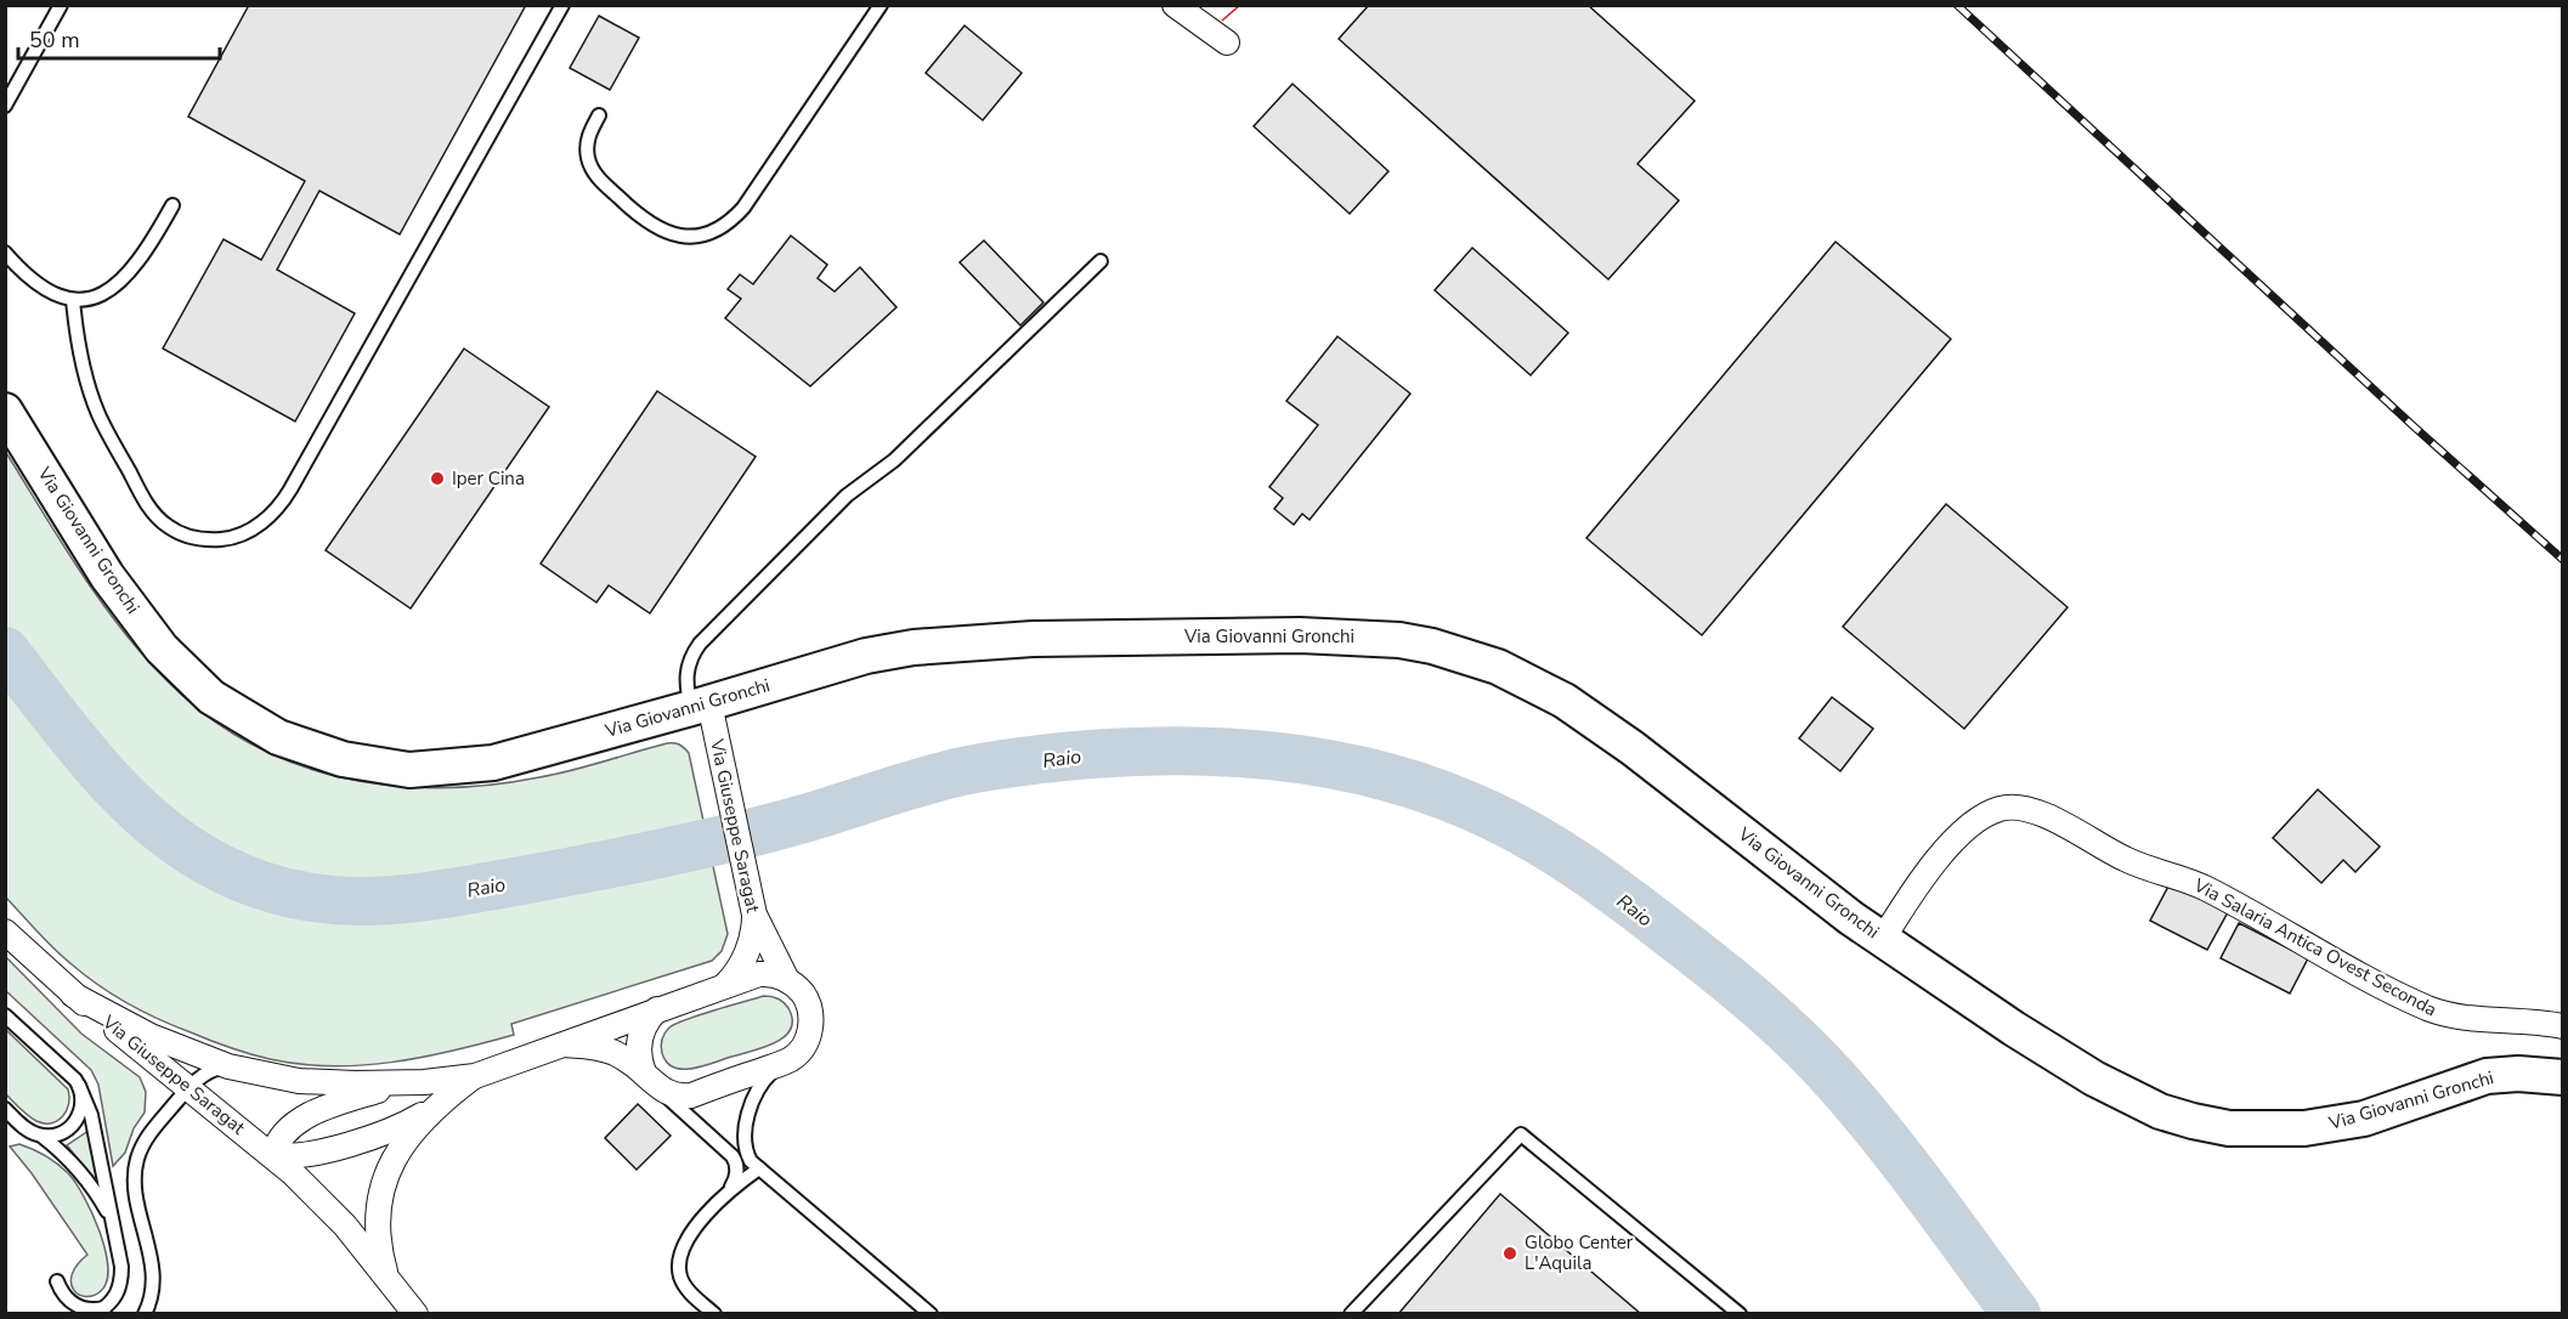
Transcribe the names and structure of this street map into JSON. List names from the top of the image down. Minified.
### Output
{"streets":{"main road":["Via Giovanni Gronchi"],"street":["Via Giuseppe Saragat","Via Salaria Antica Ovest Seconda"]},"crossings":[["Via Giovanni Gronchi","Via Giuseppe Saragat"],["Via Giovanni Gronchi","Via Salaria Antica Ovest Seconda"]],"water":["Raio"],"places":["Iper Cina","Globo Center L'Aquila"],"scale_bar":"50 m"}
